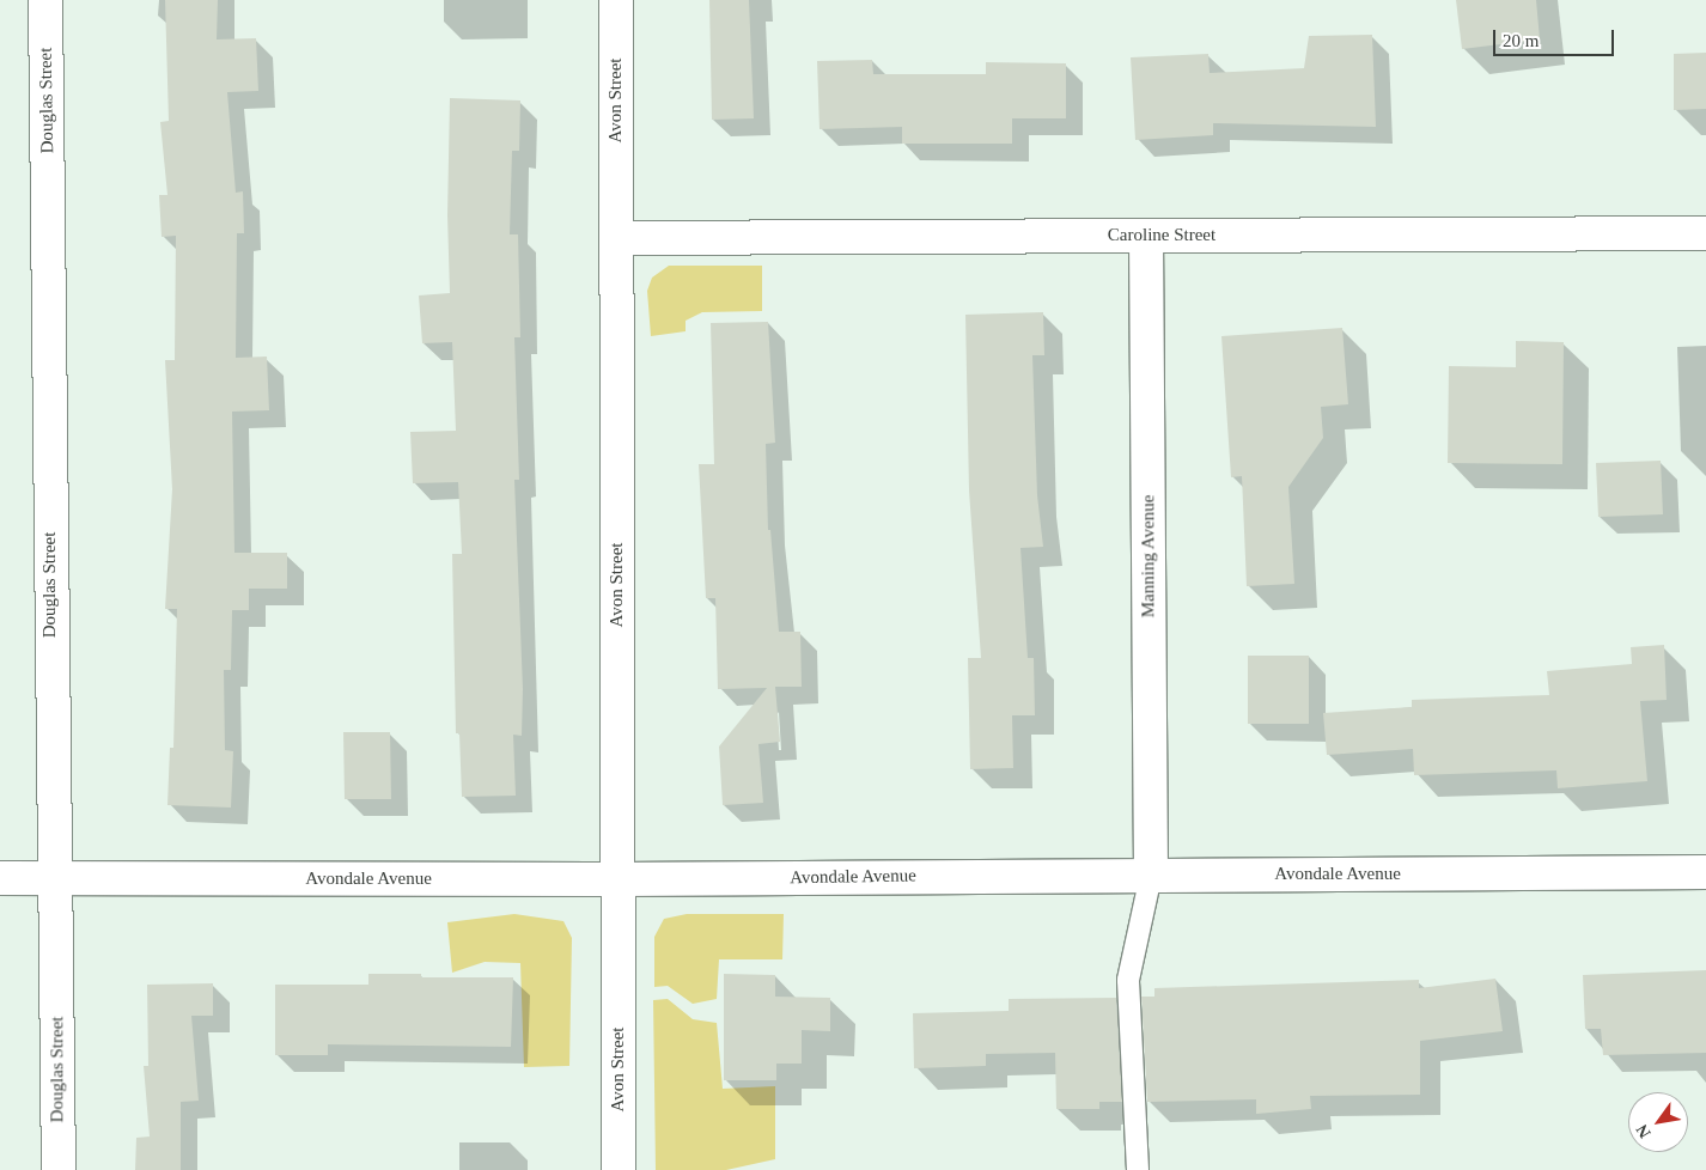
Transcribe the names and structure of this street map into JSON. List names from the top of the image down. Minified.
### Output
{"streets":{"street":["Douglas Street","Avon Street","Caroline Street","Manning Avenue","Avondale Avenue"]},"crossings":[["Douglas Street","Avondale Avenue"],["Avon Street","Caroline Street"],["Avon Street","Avondale Avenue"],["Caroline Street","Manning Avenue"],["Manning Avenue","Avondale Avenue"]],"scale_bar":"20 m","north":"bottom left"}
